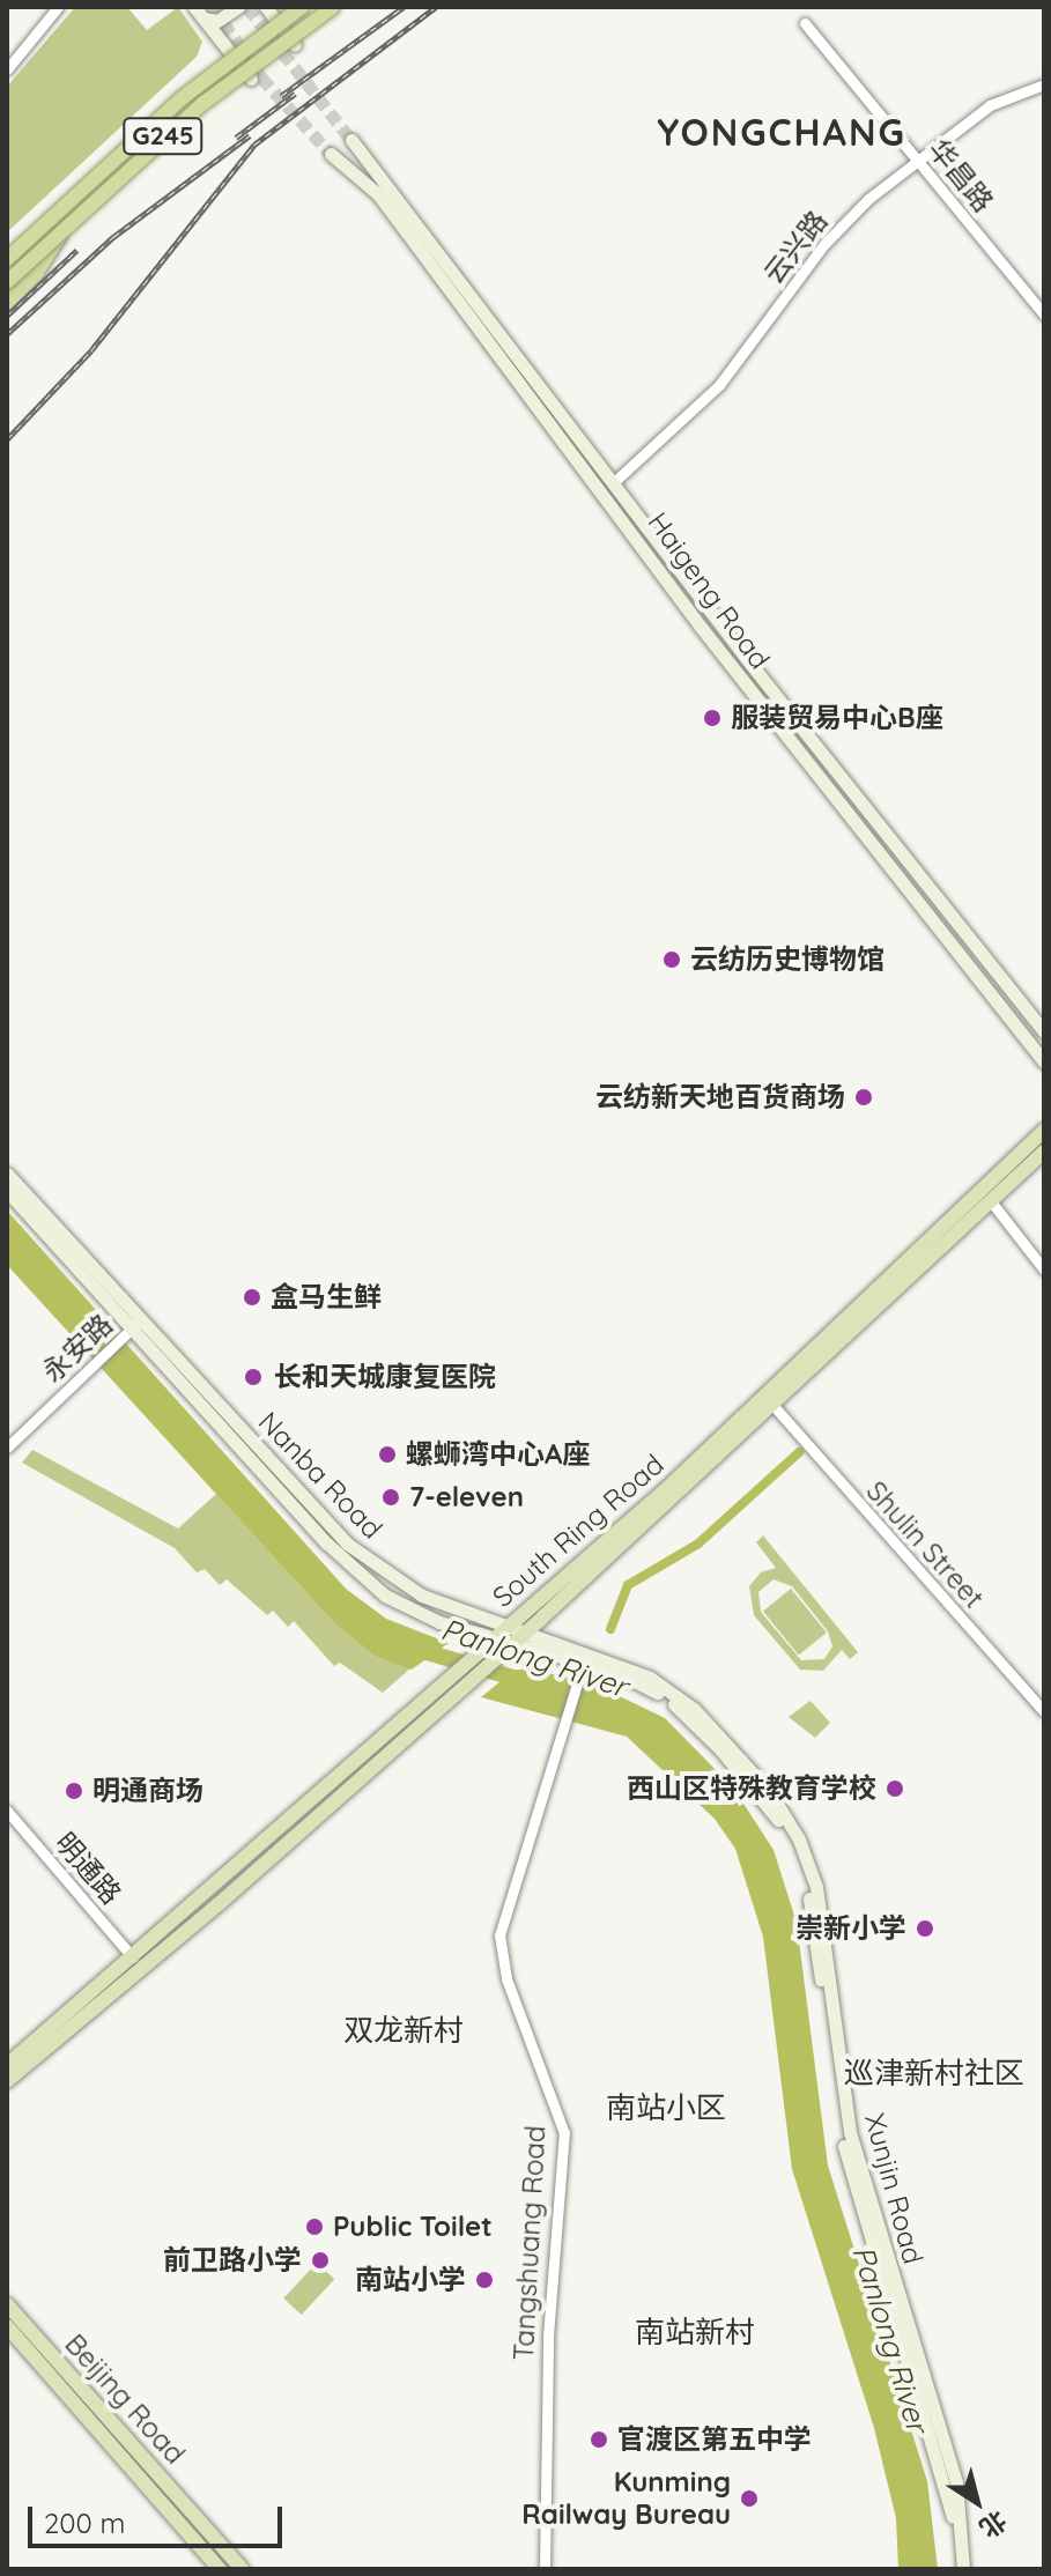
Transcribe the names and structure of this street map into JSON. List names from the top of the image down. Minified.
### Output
{"streets":{"main road":["G245","Haigeng Road","Nanba Road","South Ring Road","Xunjin Road","Beijing Road"],"street":["华昌路","云兴路","永安路","Shulin Street","明通路","Tangshuang Road"]},"crossings":[["华昌路","云兴路"],["云兴路","Haigeng Road"],["永安路","Nanba Road"],["Nanba Road","South Ring Road"],["Nanba Road","Xunjin Road"],["South Ring Road","Shulin Street"],["South Ring Road","明通路"],["South Ring Road","Xunjin Road"],["Xunjin Road","Tangshuang Road"]],"districts":["YONGCHANG","双龙新村","巡津新村社区","南站小区","南站新村"],"water":["Panlong River"],"places":["服装贸易中心B座","云纺历史博物馆","云纺新天地百货商场","盒马生鲜","长和天城康复医院","螺蛳湾中心A座","7-eleven","西山区特殊教育学校","明通商场","崇新小学","Public Toilet","前卫路小学","南站小学","官渡区第五中学","Kunming Railway Bureau"],"scale_bar":"200 m","north":"bottom right"}
